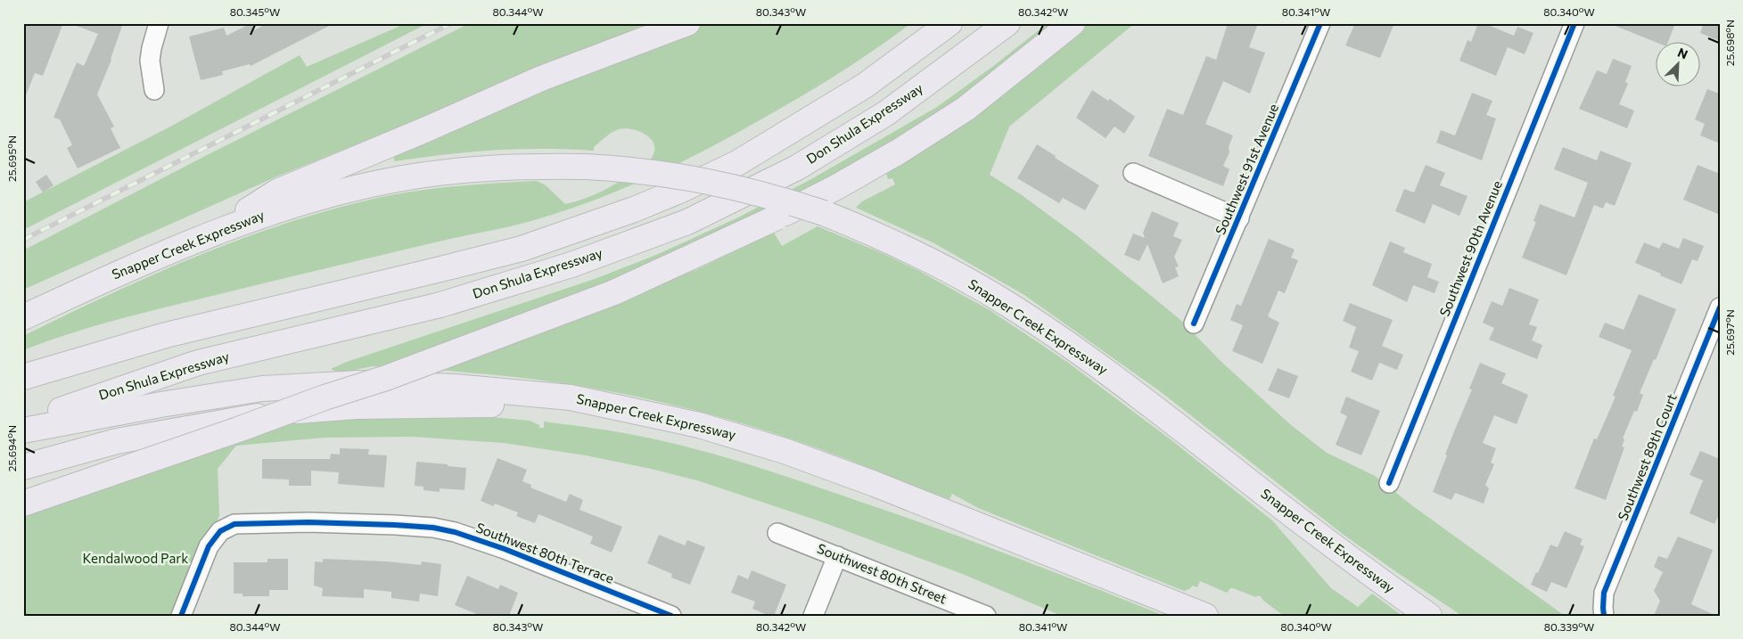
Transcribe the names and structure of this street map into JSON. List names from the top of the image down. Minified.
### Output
{"streets":{"highway":["Don Shula Expressway","Snapper Creek Expressway"],"street":["Southwest 91st Avenue","Southwest 90th Avenue","Southwest 89th Court","Southwest 80th Terrace","Southwest 80th Street"]},"parks":["Kendalwood Park"],"north":"top right","coordinates":["80.345°W","80.344°W","80.343°W","80.342°W","80.341°W","80.340°W","25.698°N","25.695°N","25.697°N","25.694°N","80.339°W"]}
